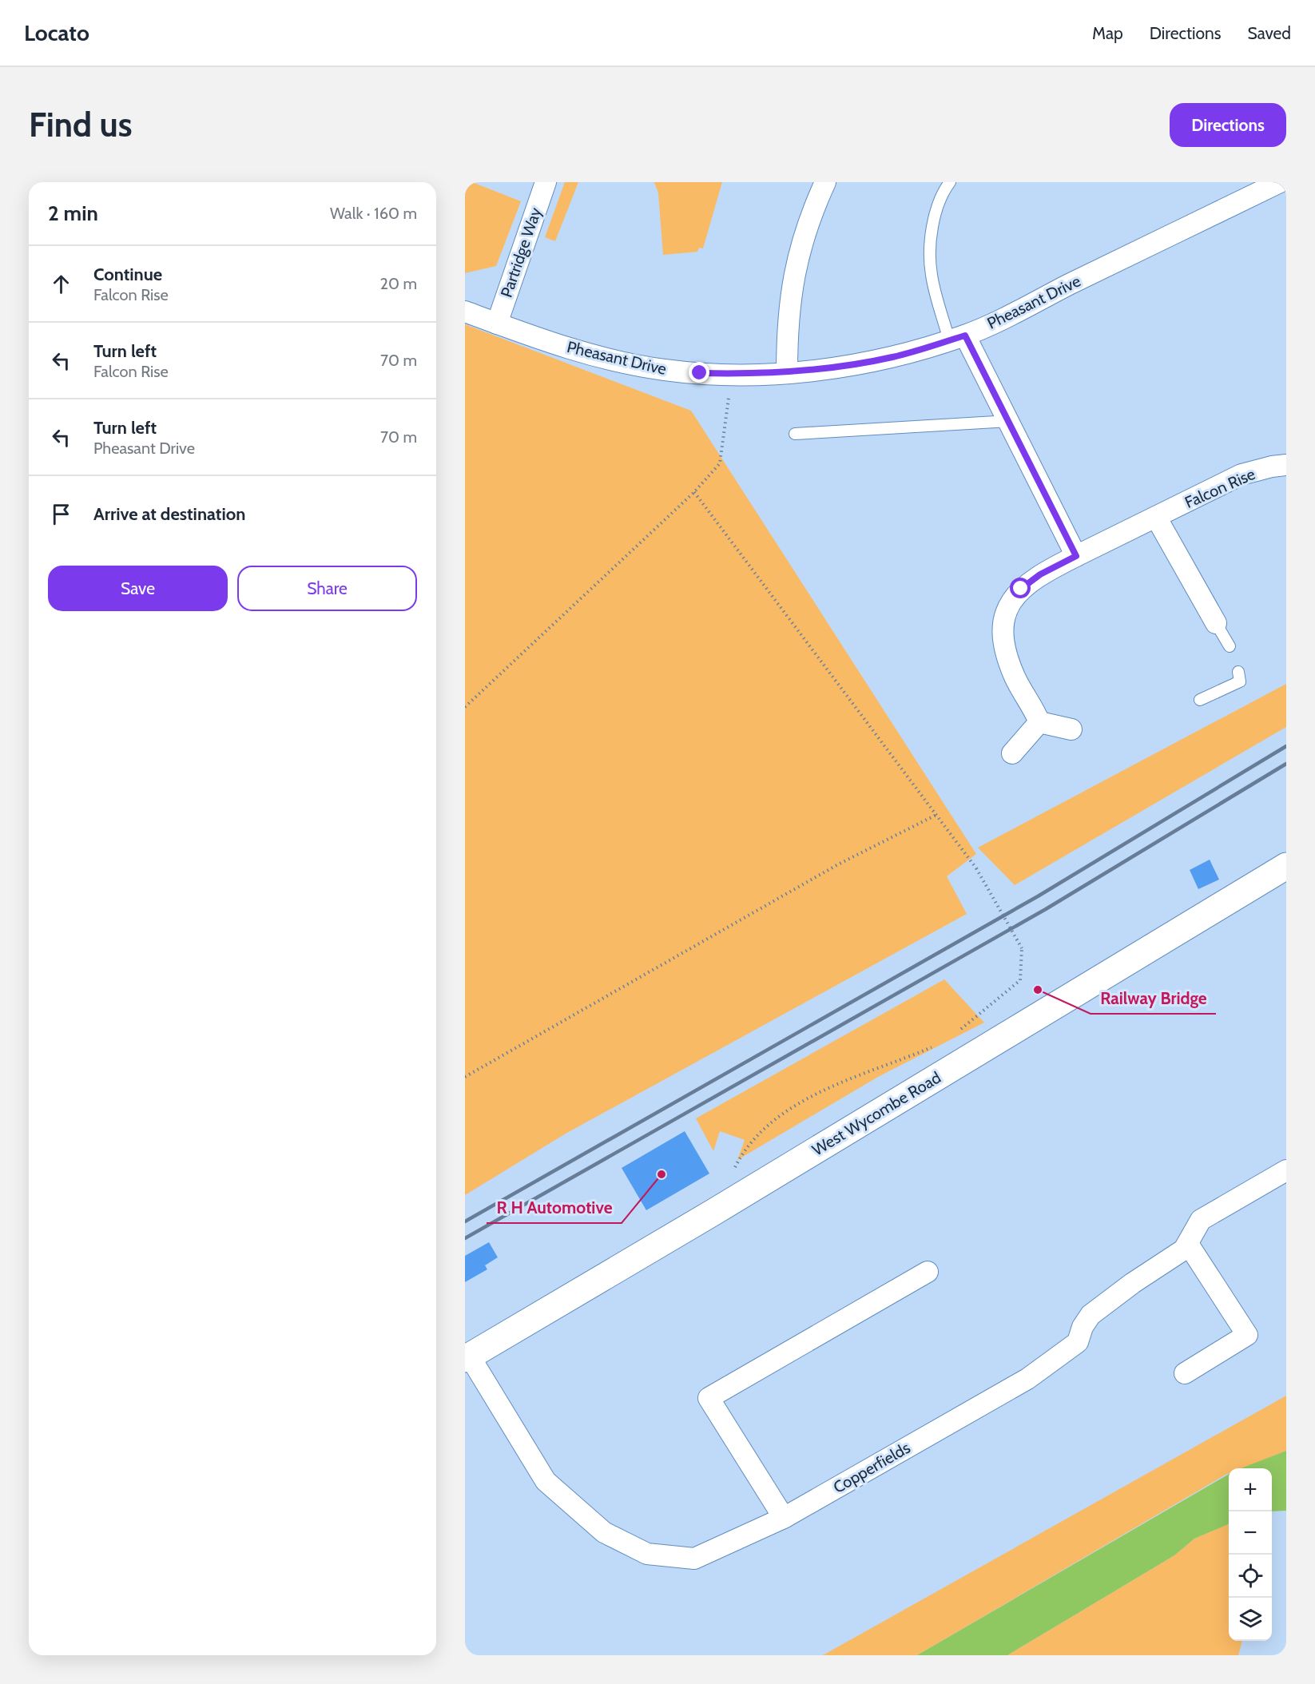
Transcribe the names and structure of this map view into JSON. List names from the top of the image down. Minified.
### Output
{"streets":{"highway":["West Wycombe Road"],"street":["Partridge Way","Pheasant Drive","Falcon Rise","Copperfields"]},"crossings":[["Partridge Way","Pheasant Drive"],["West Wycombe Road","Copperfields"]],"places":["Railway Bridge","R H Automotive"],"page":{"header":"Locato","nav":["Map","Directions","Saved"],"buttons":["Directions",["Save","Share"]],"title":"Find us","heading":["2 min","Walk · 160 m"],"list":[["Continue","Falcon Rise","20 m"],["Turn left","Falcon Rise","70 m"],["Turn left","Pheasant Drive","70 m"],"Arrive at destination"],"map_buttons":["+","−"]}}
